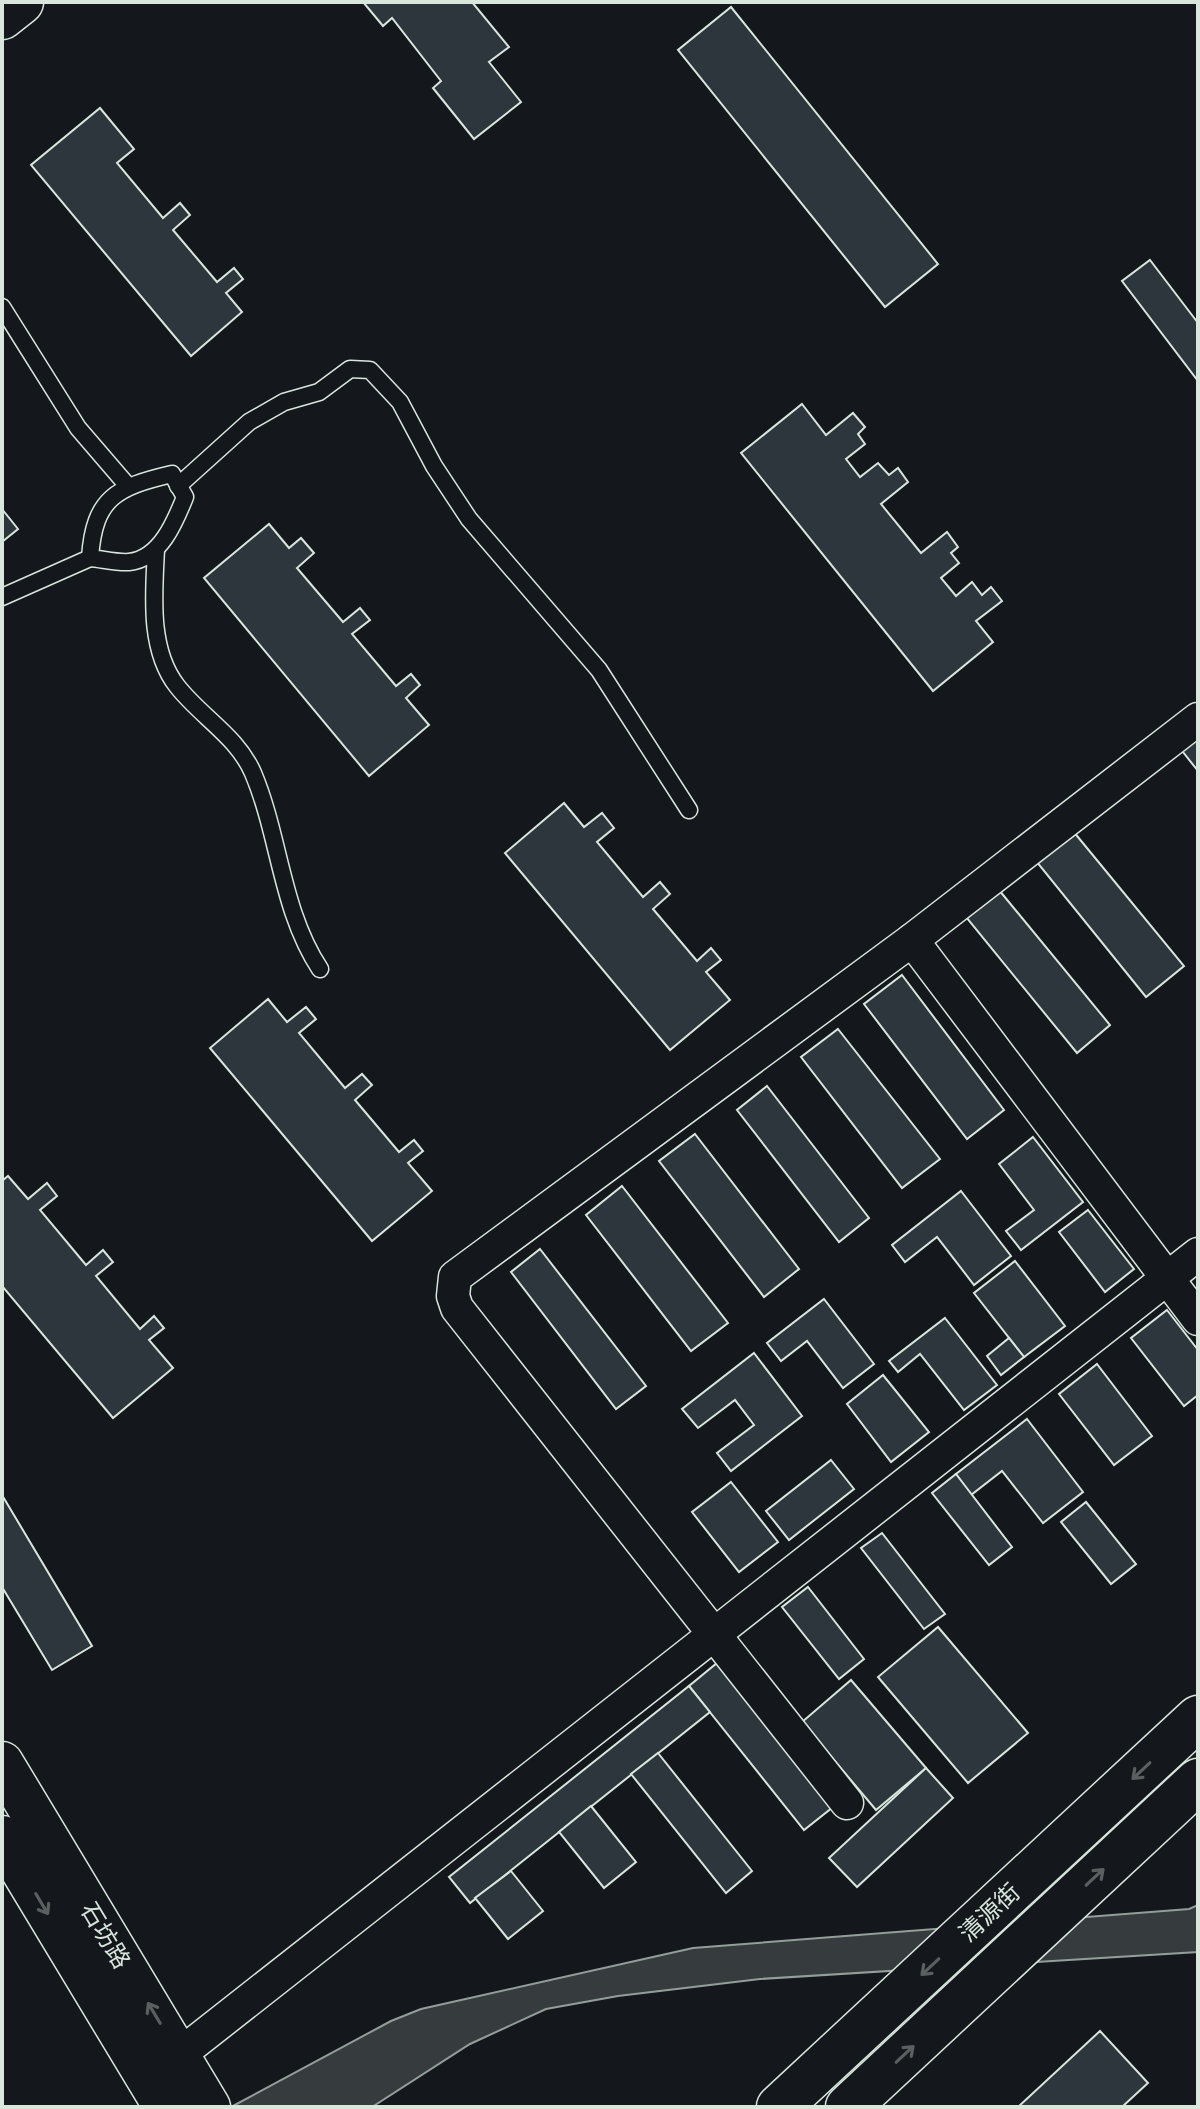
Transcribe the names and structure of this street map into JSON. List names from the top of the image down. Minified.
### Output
{"streets":{"main road":["清源街"],"street":["石坊路"]}}
